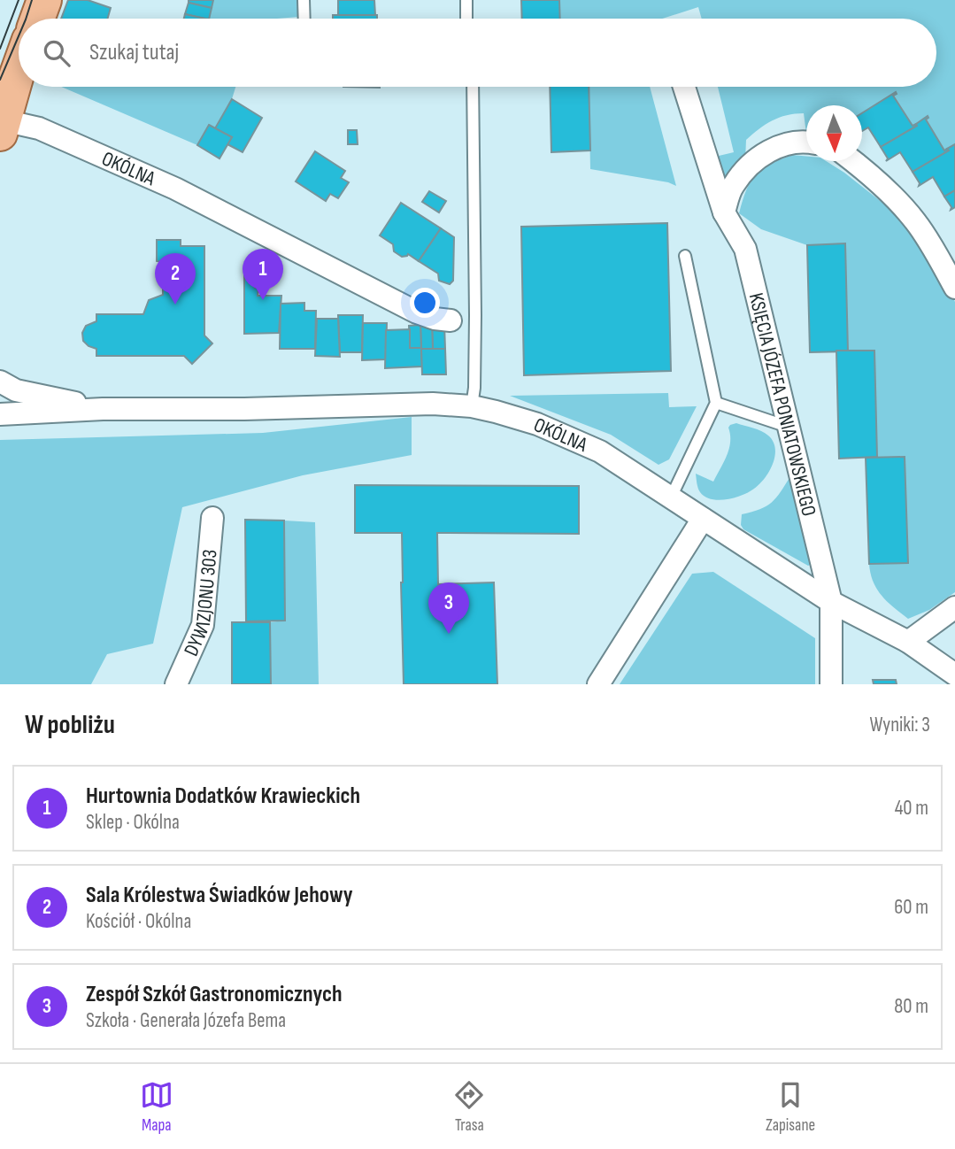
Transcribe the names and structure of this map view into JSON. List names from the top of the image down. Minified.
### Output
{"streets":{"street":["OKÓLNA","KSIĘCIA JÓZEFA PONIATOWSKIEGO","DYWIZJONU 303"]},"crossings":[["OKÓLNA","KSIĘCIA JÓZEFA PONIATOWSKIEGO"]],"north":"bottom","page":{"search":"Szukaj tutaj","pins":["1","2","3"],"heading":["W pobliżu","Wyniki: 3"],"list":[{"mark":"1","name":"Hurtownia Dodatków Krawieckich","note":"Sklep · Okólna","value":"40 m"},{"mark":"2","name":"Sala Królestwa Świadków Jehowy","note":"Kościół · Okólna","value":"60 m"},{"mark":"3","name":"Zespół Szkół Gastronomicznych","note":"Szkoła · Generała Józefa Bema","value":"80 m"}],"nav":["Mapa","Trasa","Zapisane"]}}
